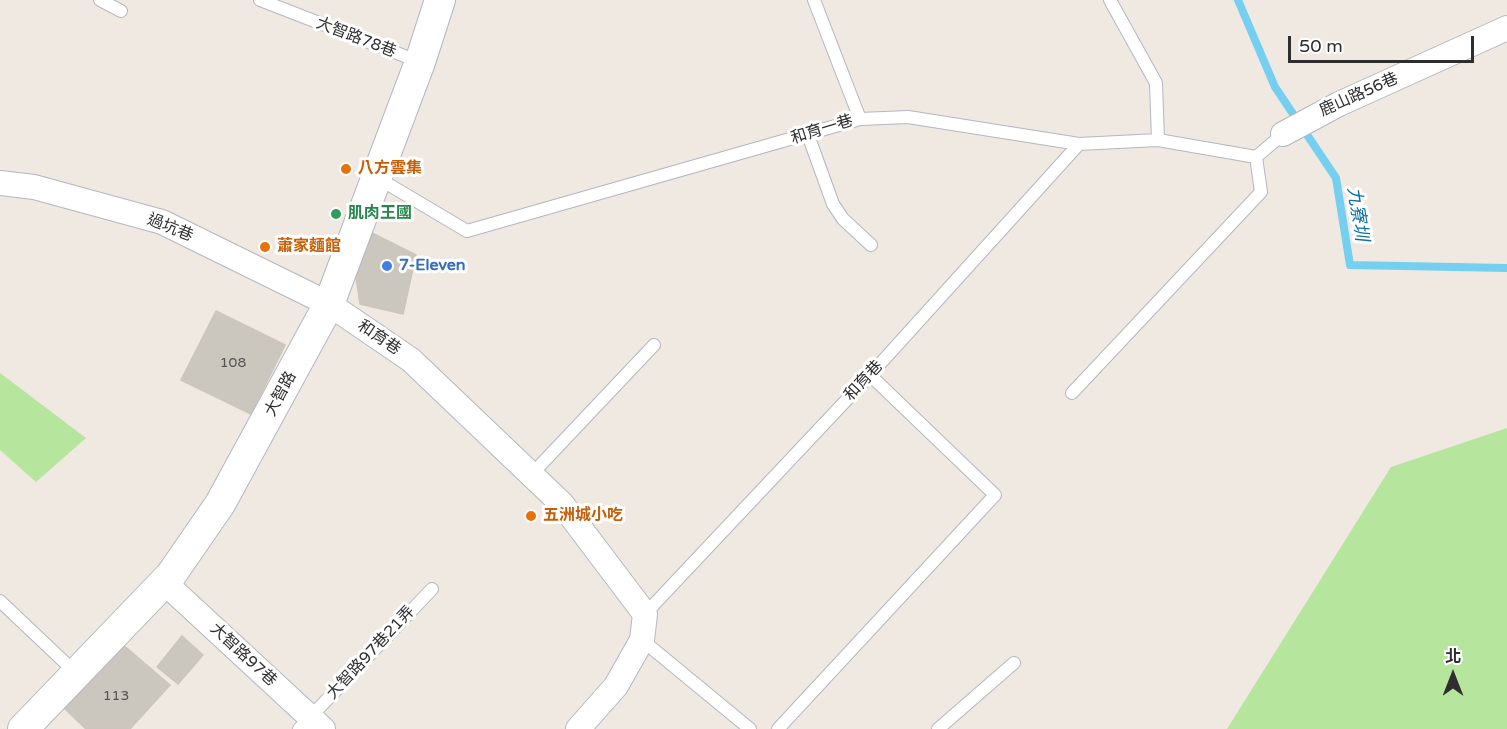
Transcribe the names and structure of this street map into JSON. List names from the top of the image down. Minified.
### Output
{"streets":{"street":["鹿山路56巷","過坑巷","和育巷","大智路","大智路97巷"],"lane":["大智路78巷","和育一巷","大智路97巷21弄"]},"crossings":[["大智路78巷","大智路"],["和育一巷","和育巷"],["和育一巷","大智路"],["過坑巷","和育巷"],["過坑巷","大智路"],["和育巷","大智路"],["大智路","大智路97巷"],["大智路97巷21弄","大智路97巷"]],"water":["九寮圳"],"places":["八方雲集","肌肉王國","蕭家麵館","7-Eleven","五洲城小吃"],"house_numbers":["108","113"],"scale_bar":"50 m","north":"top"}
